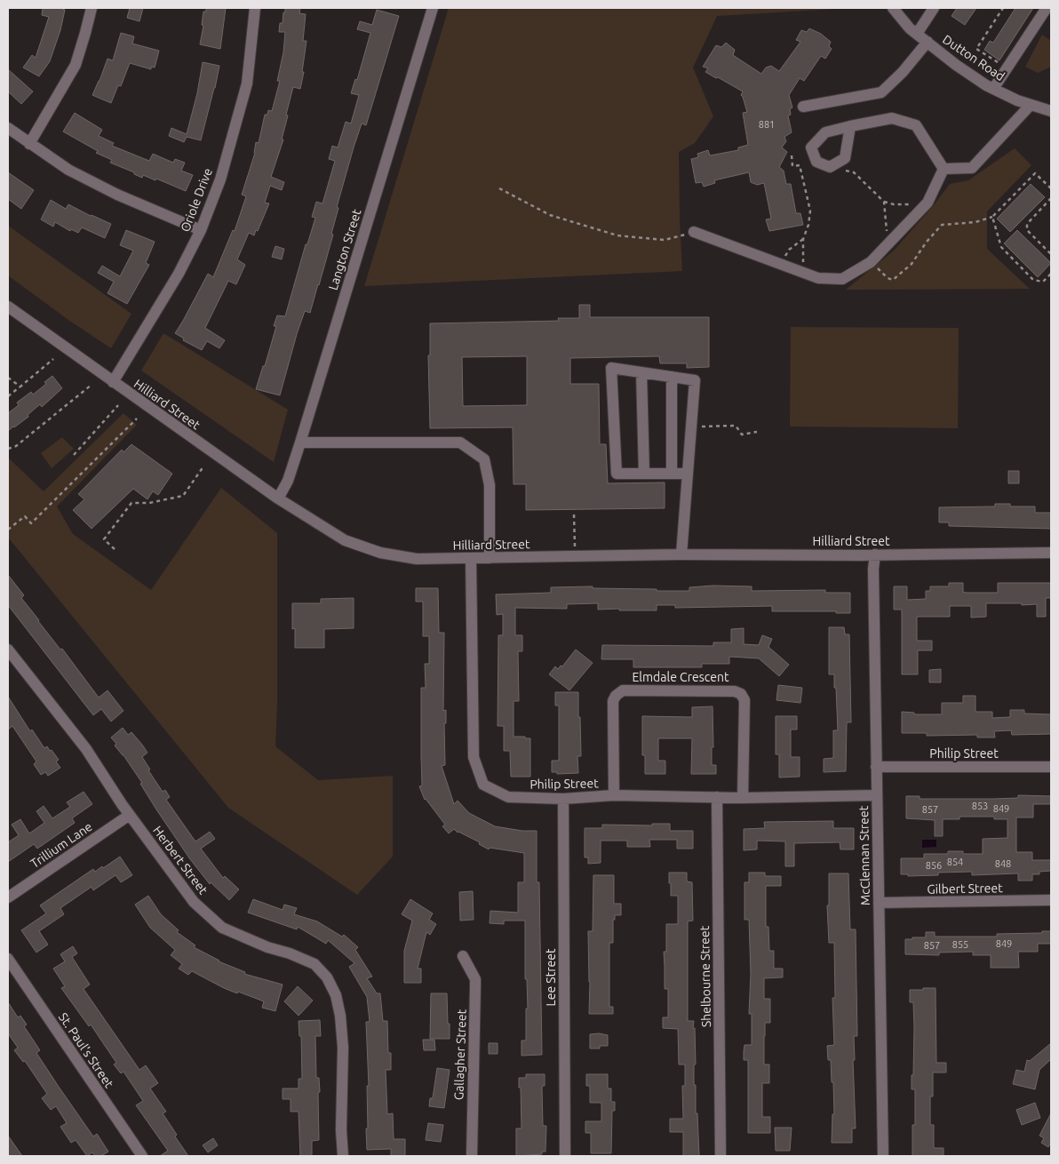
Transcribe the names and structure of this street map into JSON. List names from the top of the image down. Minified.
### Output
{"streets":{"street":["Dutton Road","Oriole Drive","Langton Street","Hilliard Street","Elmdale Crescent","Philip Street","Trillium Lane","McClennan Street","Herbert Street","Gilbert Street","Shelbourne Street","Lee Street","St. Paul's Street","Gallagher Street"]},"crossings":[["Oriole Drive","Hilliard Street"],["Langton Street","Hilliard Street"],["Hilliard Street","Philip Street"],["Hilliard Street","McClennan Street"],["Elmdale Crescent","Philip Street"],["Philip Street","McClennan Street"],["Philip Street","Shelbourne Street"],["Philip Street","Lee Street"],["Trillium Lane","Herbert Street"],["McClennan Street","Gilbert Street"]],"house_numbers":["881","853","849","857","854","848","856","849","855","857"]}
